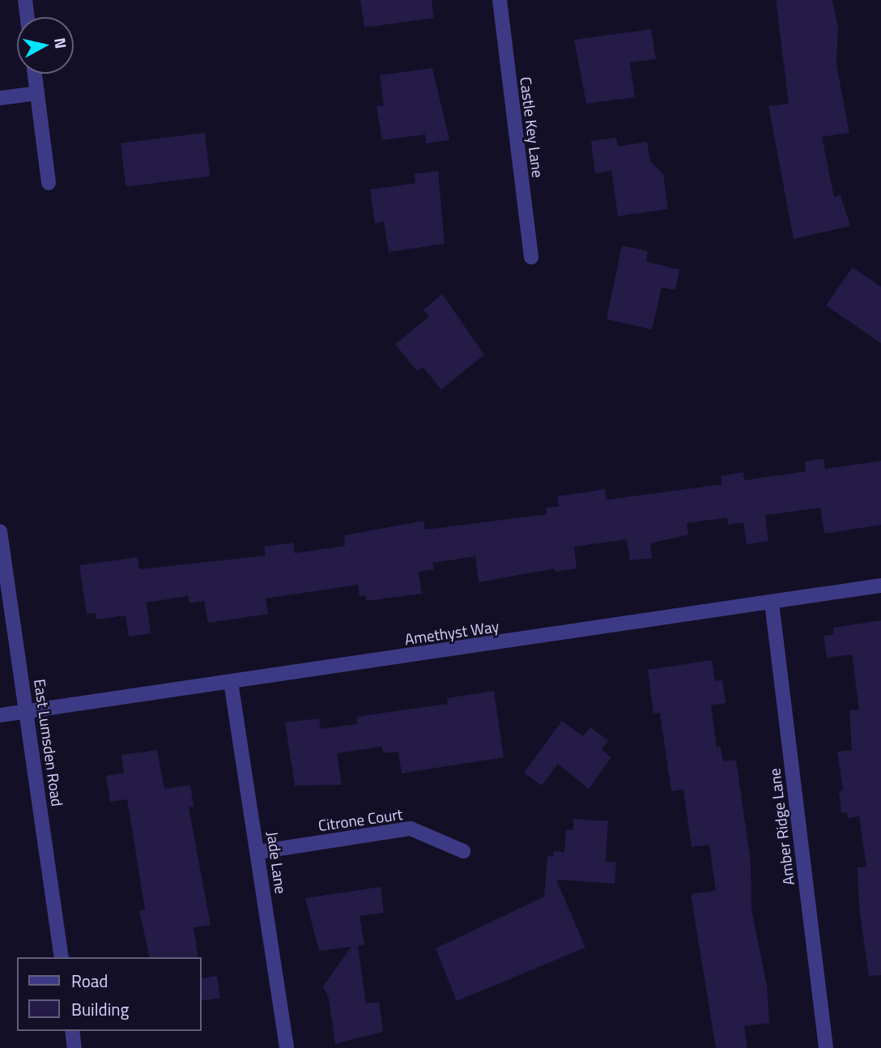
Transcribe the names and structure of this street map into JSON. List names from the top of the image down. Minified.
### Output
{"streets":{"street":["Castle Key Lane","Amethyst Way","East Lumsden Road","Citrone Court","Amber Ridge Lane","Jade Lane"]},"crossings":[["Amethyst Way","East Lumsden Road"],["Amethyst Way","Amber Ridge Lane"],["Amethyst Way","Jade Lane"],["Citrone Court","Jade Lane"]],"legend":["Road","Building"],"north":"right"}
